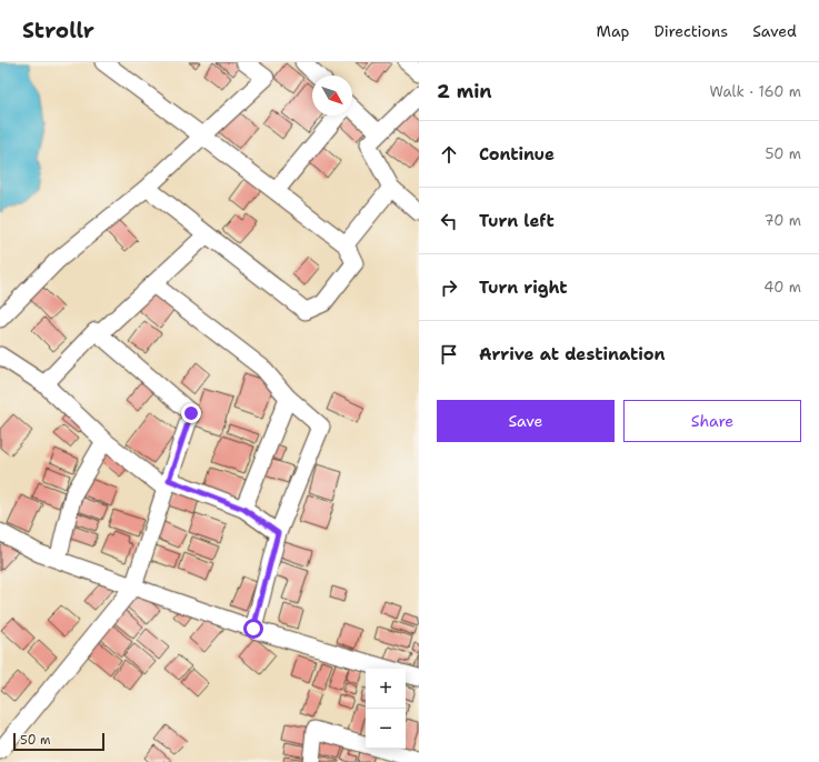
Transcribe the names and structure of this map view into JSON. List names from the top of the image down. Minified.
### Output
{"scale_bar":"50 m","north":"bottom right","page":{"header":"Strollr","nav":["Map","Directions","Saved"],"heading":["2 min","Walk · 160 m"],"list":[["Continue","50 m"],["Turn left","70 m"],["Turn right","40 m"],"Arrive at destination"],"buttons":["Save","Share"],"map_buttons":["+","−"],"scale":"50 m"}}
